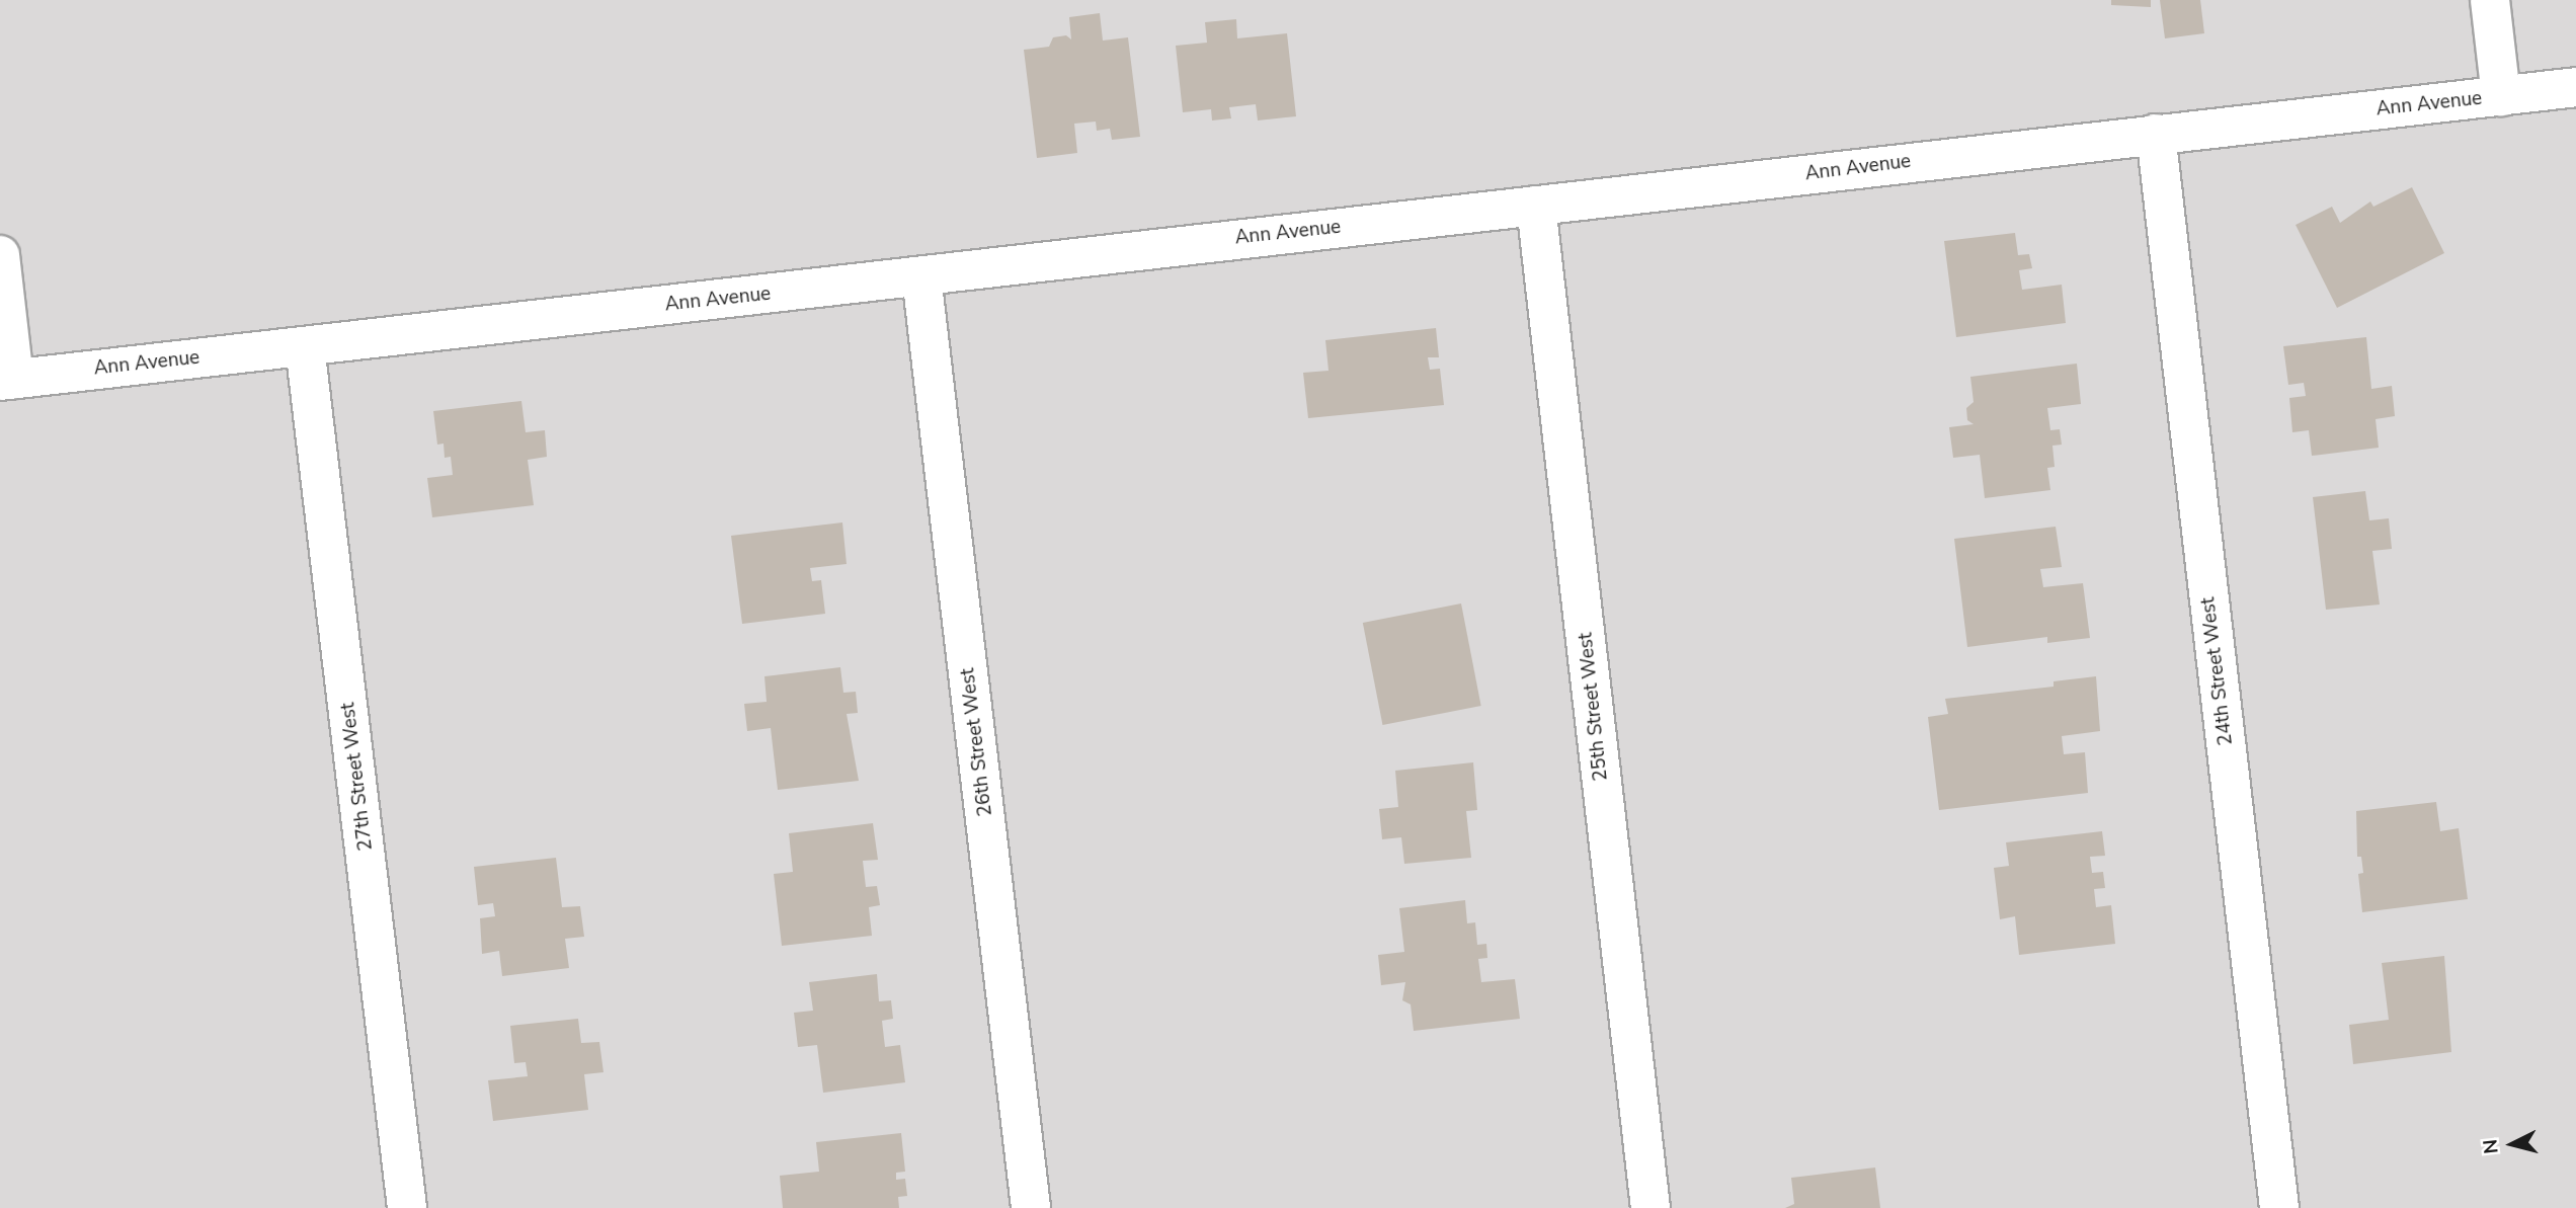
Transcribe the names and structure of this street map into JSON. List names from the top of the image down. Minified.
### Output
{"streets":{"street":["Ann Avenue","24th Street West","25th Street West","26th Street West","27th Street West"]},"crossings":[["Ann Avenue","24th Street West"],["Ann Avenue","25th Street West"],["Ann Avenue","26th Street West"],["Ann Avenue","27th Street West"]],"north":"left"}
